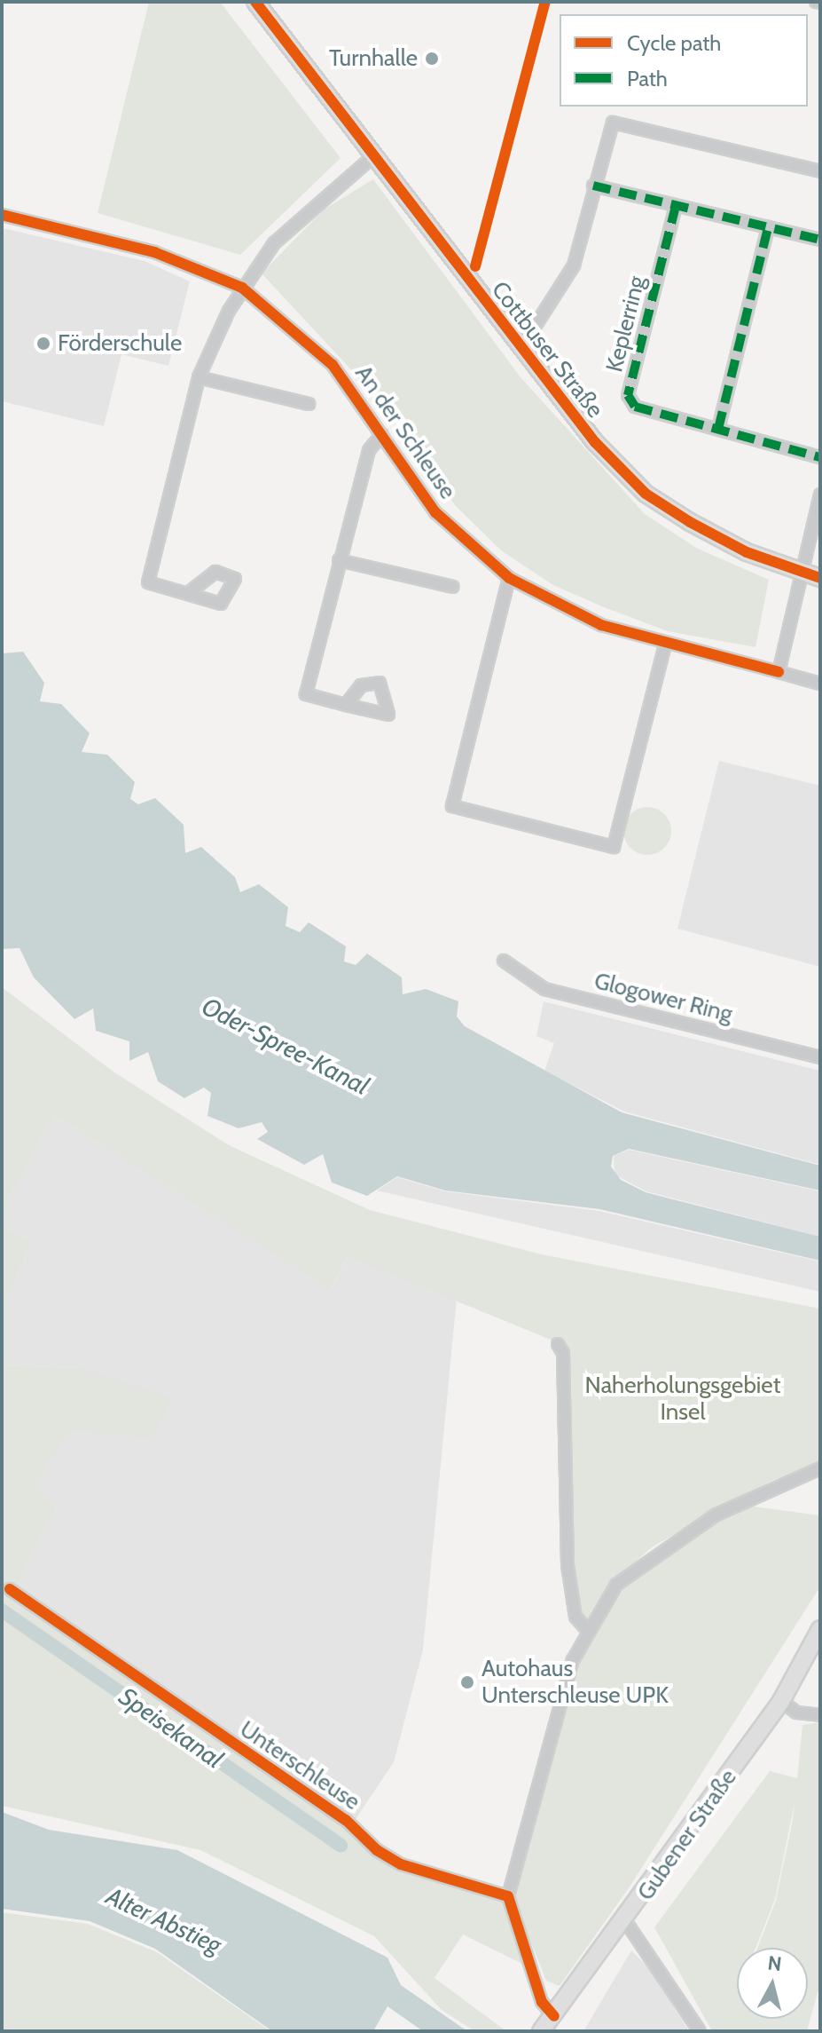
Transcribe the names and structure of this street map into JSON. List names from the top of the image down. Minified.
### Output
{"streets":{"street":["Keplerring","Cottbuser Straße","An der Schleuse","Glogower Ring","Unterschleuse","Gubener Straße"]},"water":["Oder-Spree-Kanal","Speisekanal","Alter Abstieg"],"parks":["Naherholungsgebiet Insel"],"places":["Turnhalle","Förderschule","Autohaus Unterschleuse UPK"],"legend":["Cycle path","Path"],"north":"top"}
